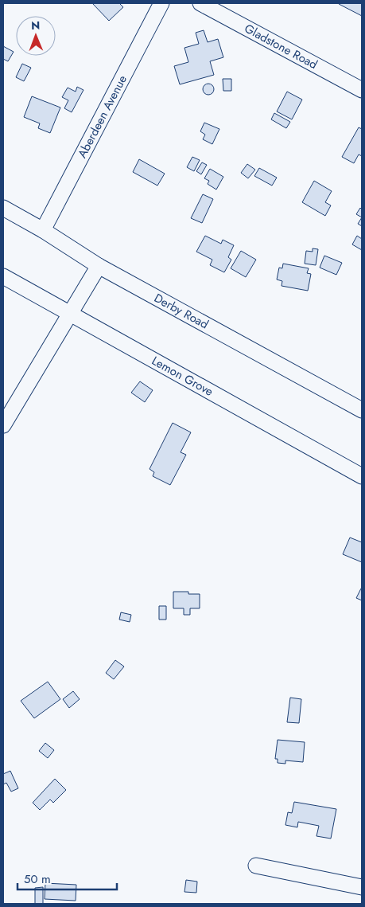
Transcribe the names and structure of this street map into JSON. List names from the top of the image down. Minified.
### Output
{"streets":{"street":["Gladstone Road","Aberdeen Avenue","Derby Road","Lemon Grove"]},"crossings":[["Aberdeen Avenue","Derby Road"]],"scale_bar":"50 m","north":"top"}
